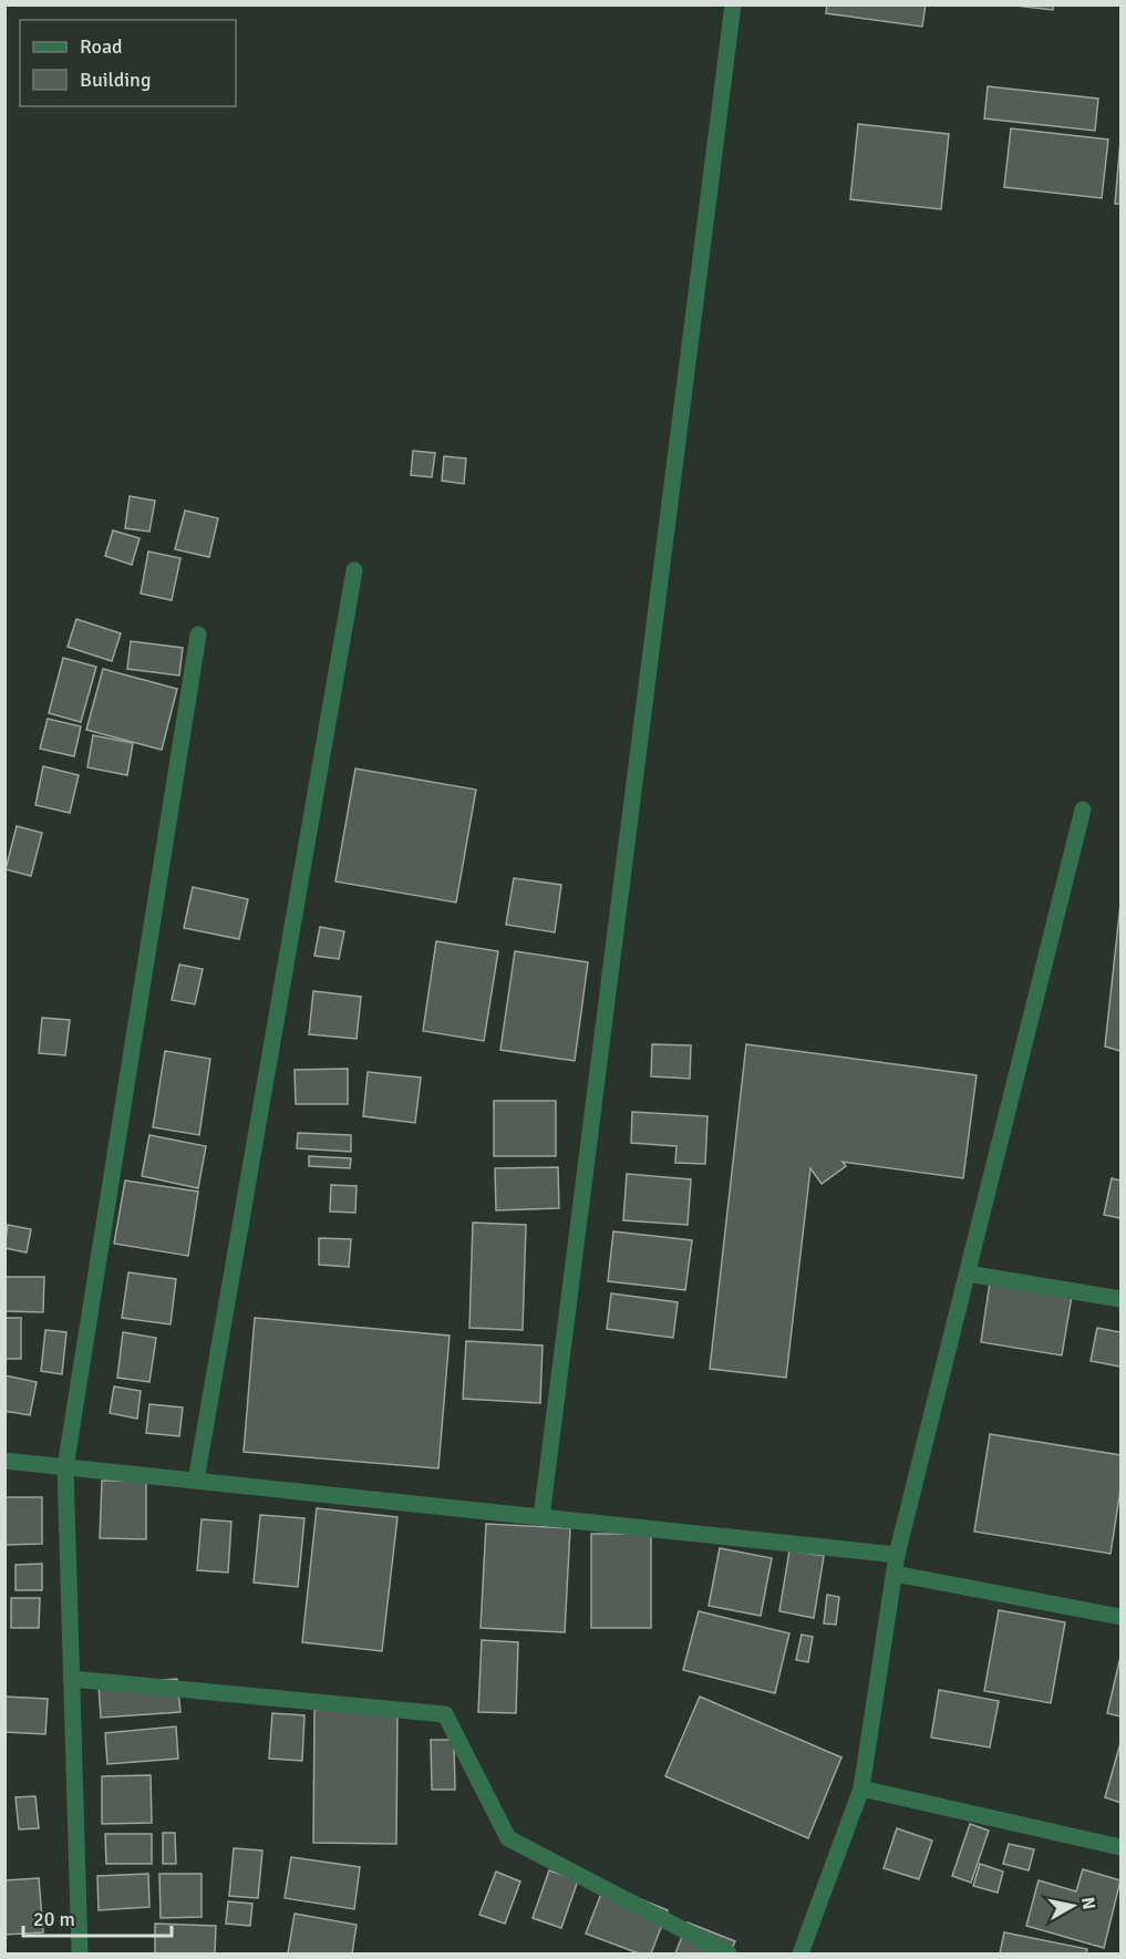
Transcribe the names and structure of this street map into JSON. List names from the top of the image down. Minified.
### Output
{"legend":["Road","Building"],"scale_bar":"20 m","north":"right"}
